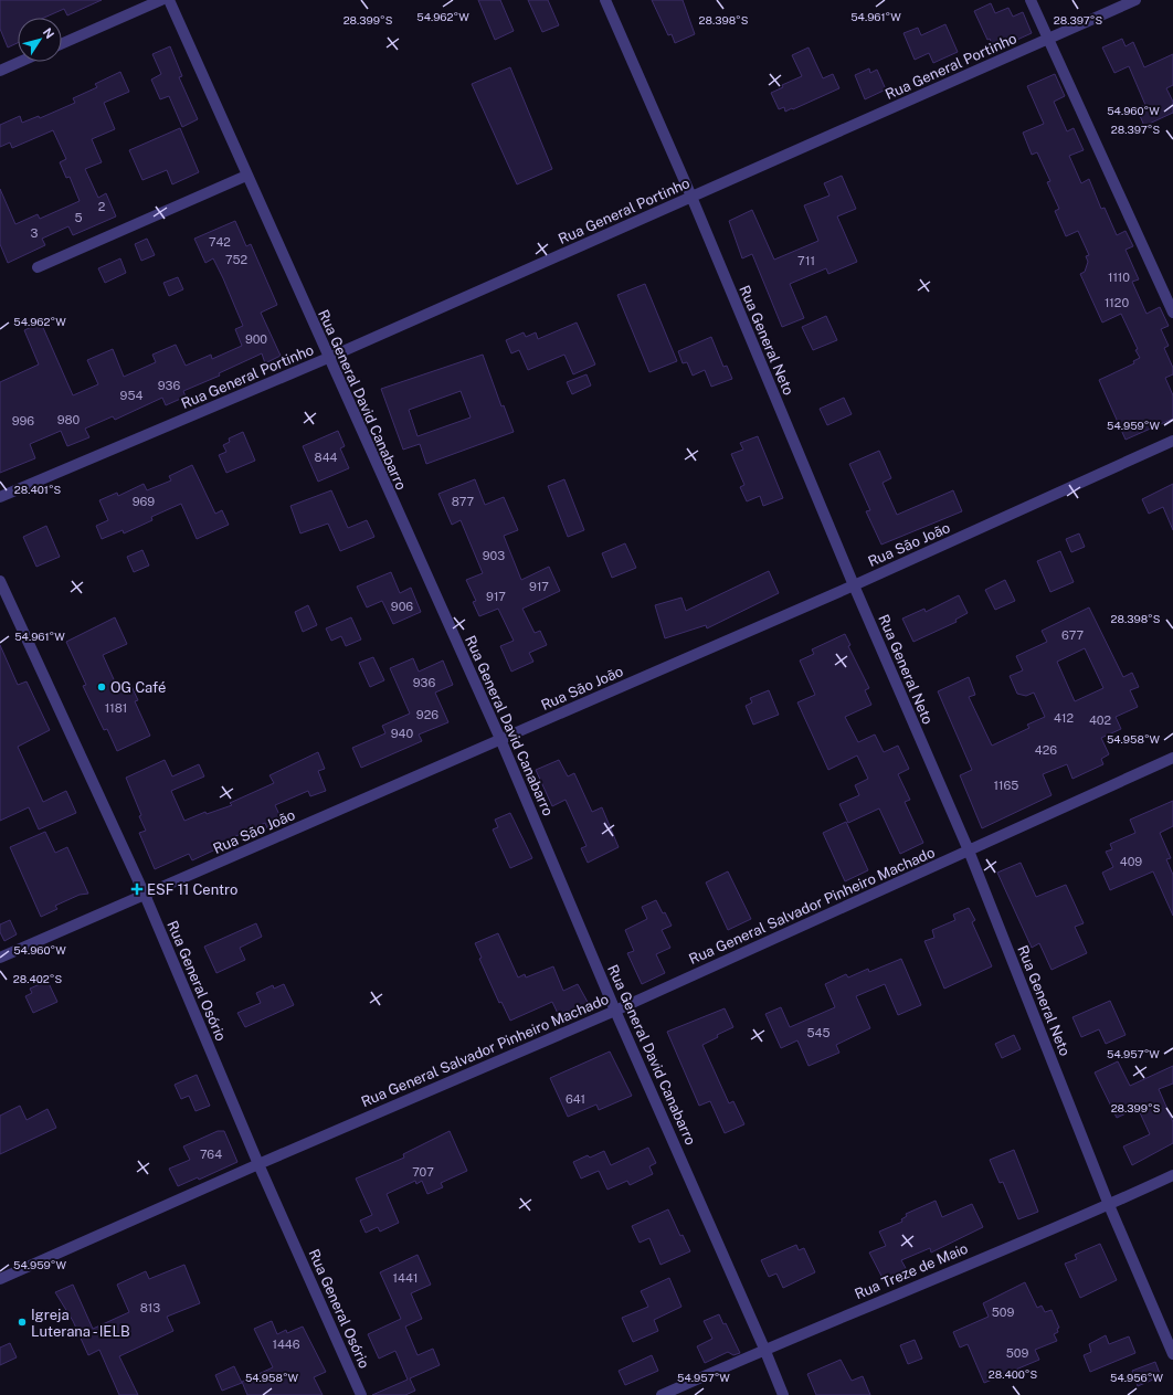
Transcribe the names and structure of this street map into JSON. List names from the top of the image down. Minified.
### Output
{"streets":{"street":["Rua General Portinho","Rua General Neto","Rua General David Canabarro","Rua São João","Rua General Salvador Pinheiro Machado","Rua General Osório","Rua Treze de Maio"]},"crossings":[["Rua General Portinho","Rua General Neto"],["Rua General Portinho","Rua General David Canabarro"],["Rua General Neto","Rua São João"],["Rua General Neto","Rua General Salvador Pinheiro Machado"],["Rua General Neto","Rua Treze de Maio"],["Rua General David Canabarro","Rua São João"],["Rua General David Canabarro","Rua General Salvador Pinheiro Machado"],["Rua General David Canabarro","Rua Treze de Maio"],["Rua São João","Rua General Osório"],["Rua General Salvador Pinheiro Machado","Rua General Osório"]],"places":{"other":["OG Café","Igreja Luterana - IELB"],"health":["ESF 11 Centro"]},"house_numbers":["2","5","3","742","752","711","1110","1120","900","936","954","980","996","844","969","877","903","917","917","906","677","936","1181","926","412","402","940","426","1165","409","545","641","764","707","1441","813","509","1446","509"],"north":"top right","coordinates":["54.962°W","54.961°W","28.399°S","28.398°S","28.397°S","54.960°W","54.959°W","28.401°S","54.958°W","28.402°S","54.957°W","28.400°S","54.956°W"]}
